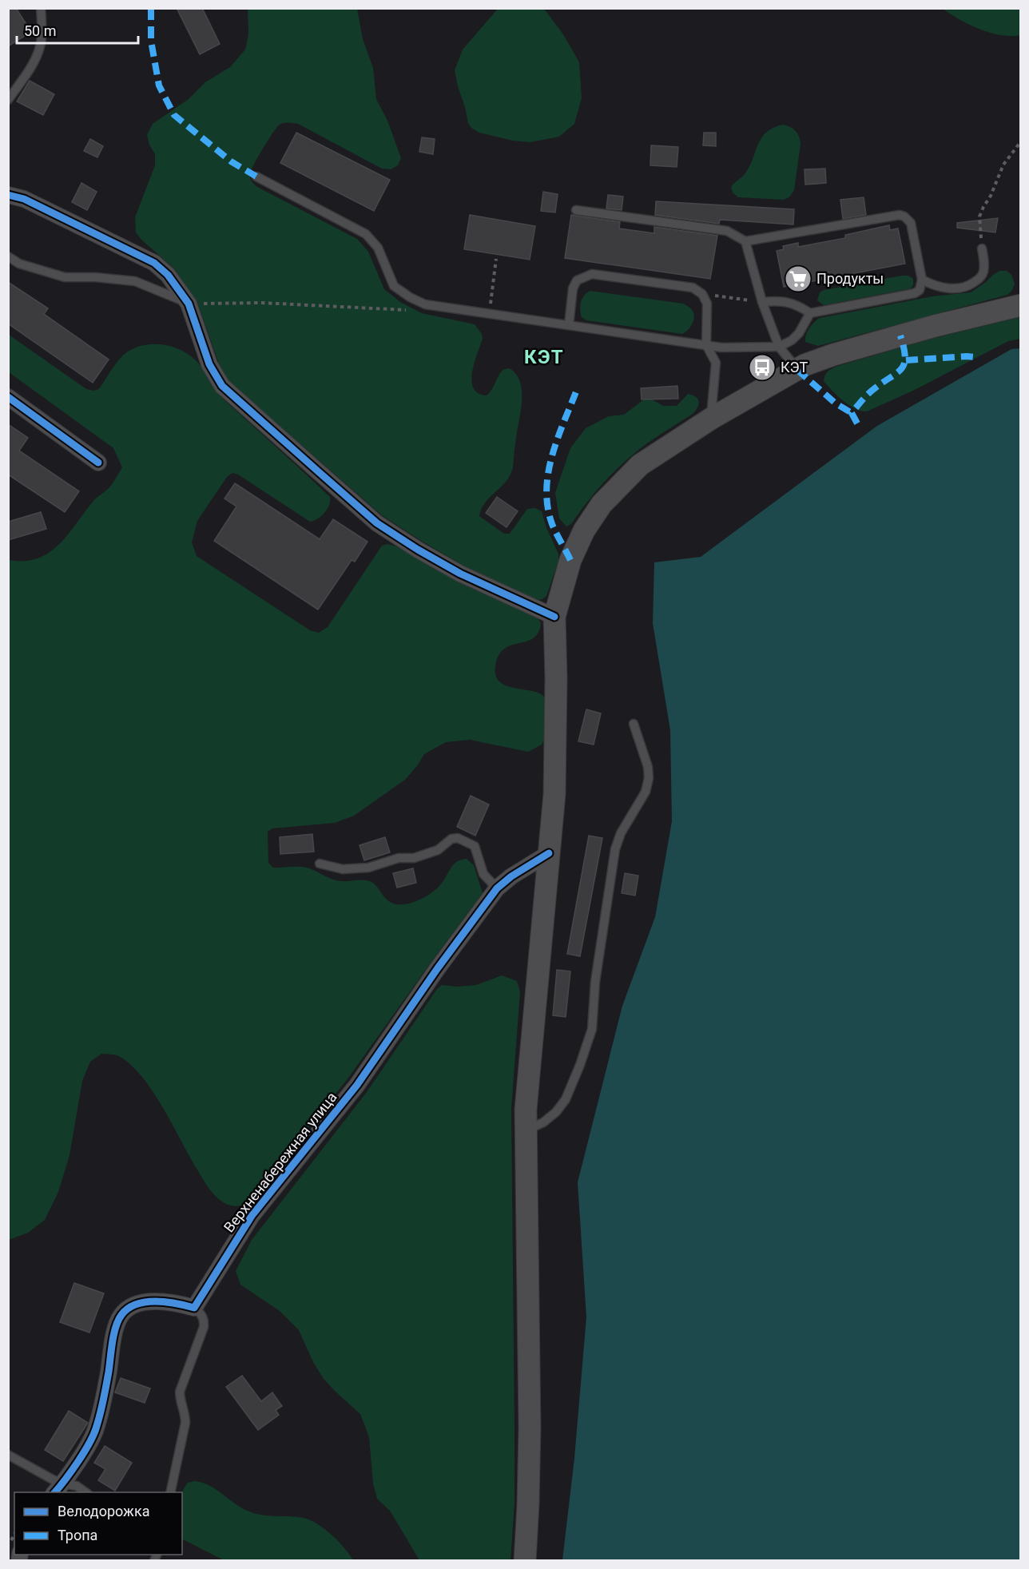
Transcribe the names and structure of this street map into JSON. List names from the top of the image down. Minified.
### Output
{"streets":{"street":["Верхненабережная улица"]},"districts":["КЭТ"],"places":{"supermarket":["Продукты"],"bus stop":["КЭТ"]},"legend":["Велодорожка","Тропа"],"scale_bar":"50 m"}
